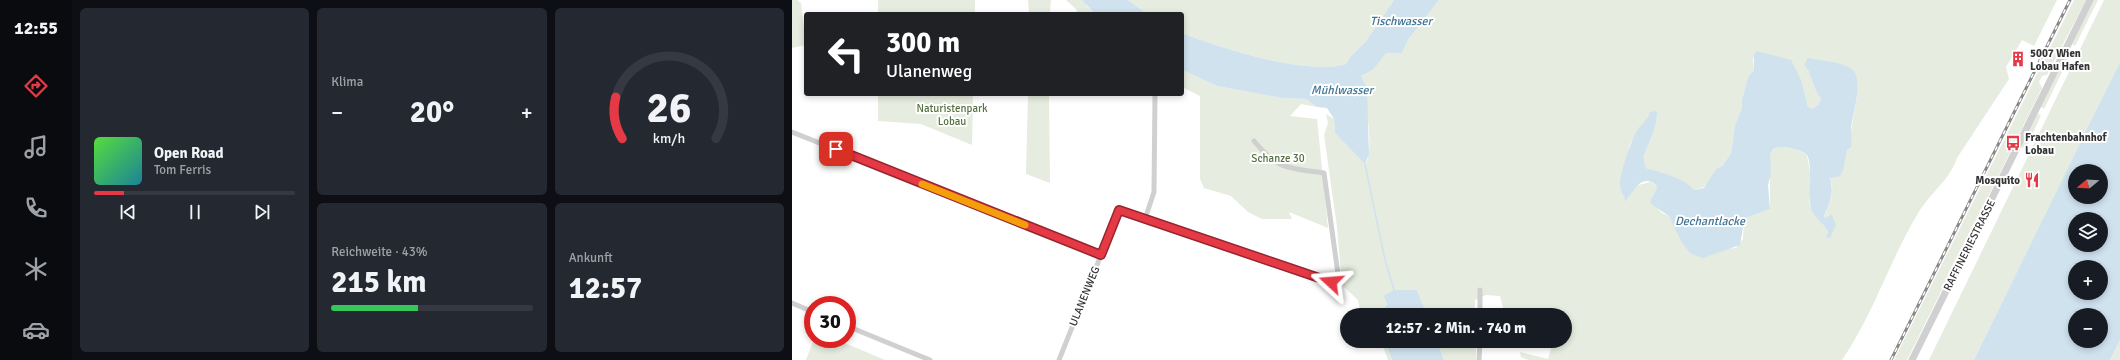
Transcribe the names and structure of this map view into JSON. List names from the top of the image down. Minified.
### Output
{"streets":{"street":["RAFFINERIESTRASSE","ULANENWEG"]},"water":["Tischwasser","Mühlwasser","Dechantlacke"],"parks":["Naturistenpark Lobau","Schanze 30"],"places":{"building":["5007 Wien Lobau Hafen"],"bus stop":["Frachtenbahnhof Lobau"],"restaurant":["Mosquito"]},"north":"left","page":{"tabs":"12:55","tile":["Klima",["Reichweite · 43%","215 km"],["Ankunft","12:57"]],"turn":["300 m","Ulanenweg"],"heat":["−","20°","+"],"song":["Open Road","Tom Ferris"],"map_buttons":["+","−"],"limit":"30","trip":"12:57 · 2 Min. · 740 m","gauge":["26","km/h"]}}
